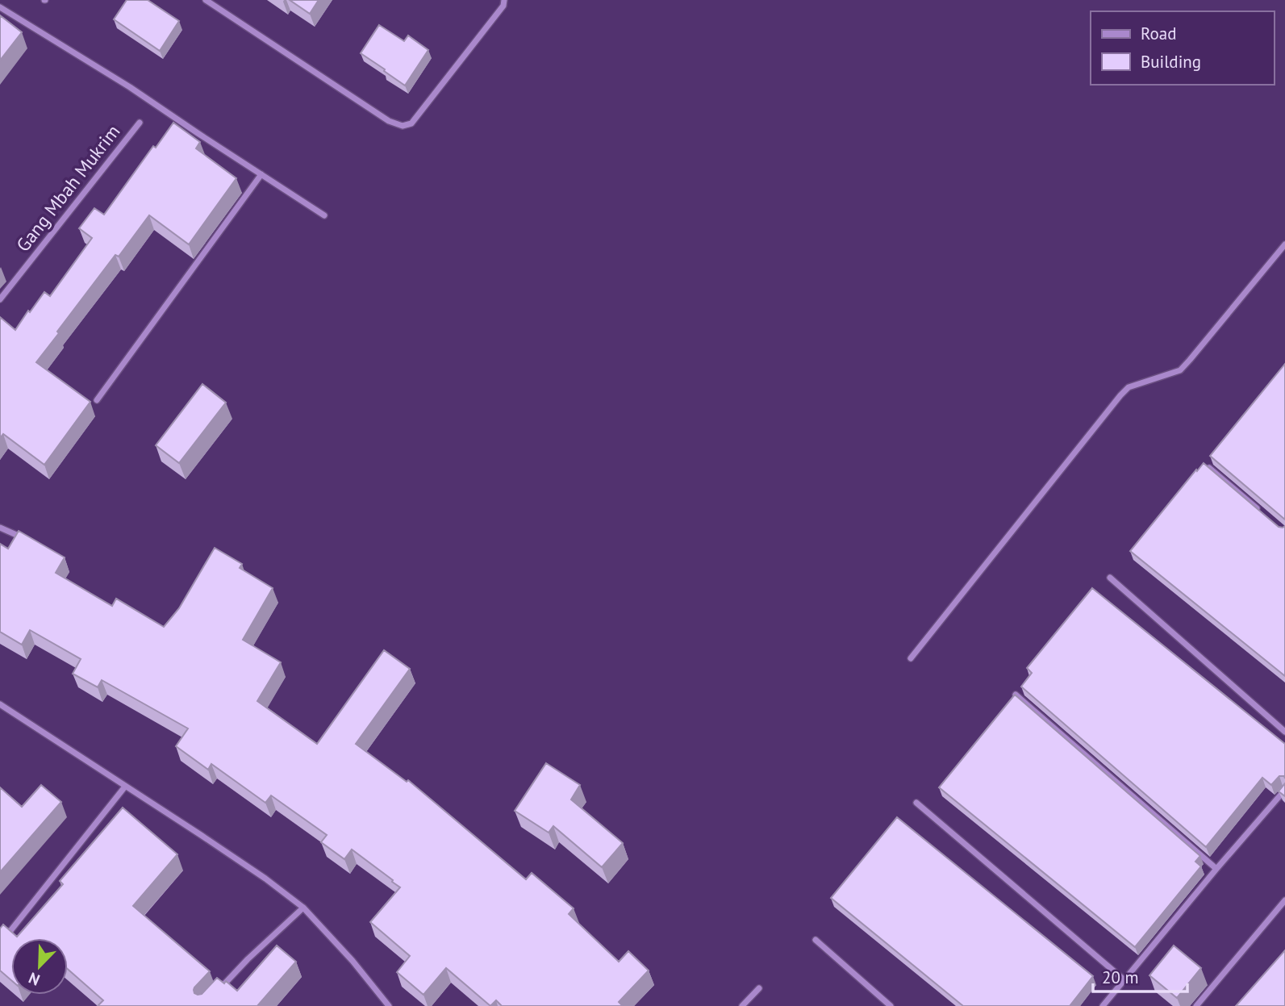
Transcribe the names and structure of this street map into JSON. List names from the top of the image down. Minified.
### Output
{"streets":{"street":["Gang Mbah Mukrim"]},"legend":["Road","Building"],"scale_bar":"20 m","north":"bottom left"}
